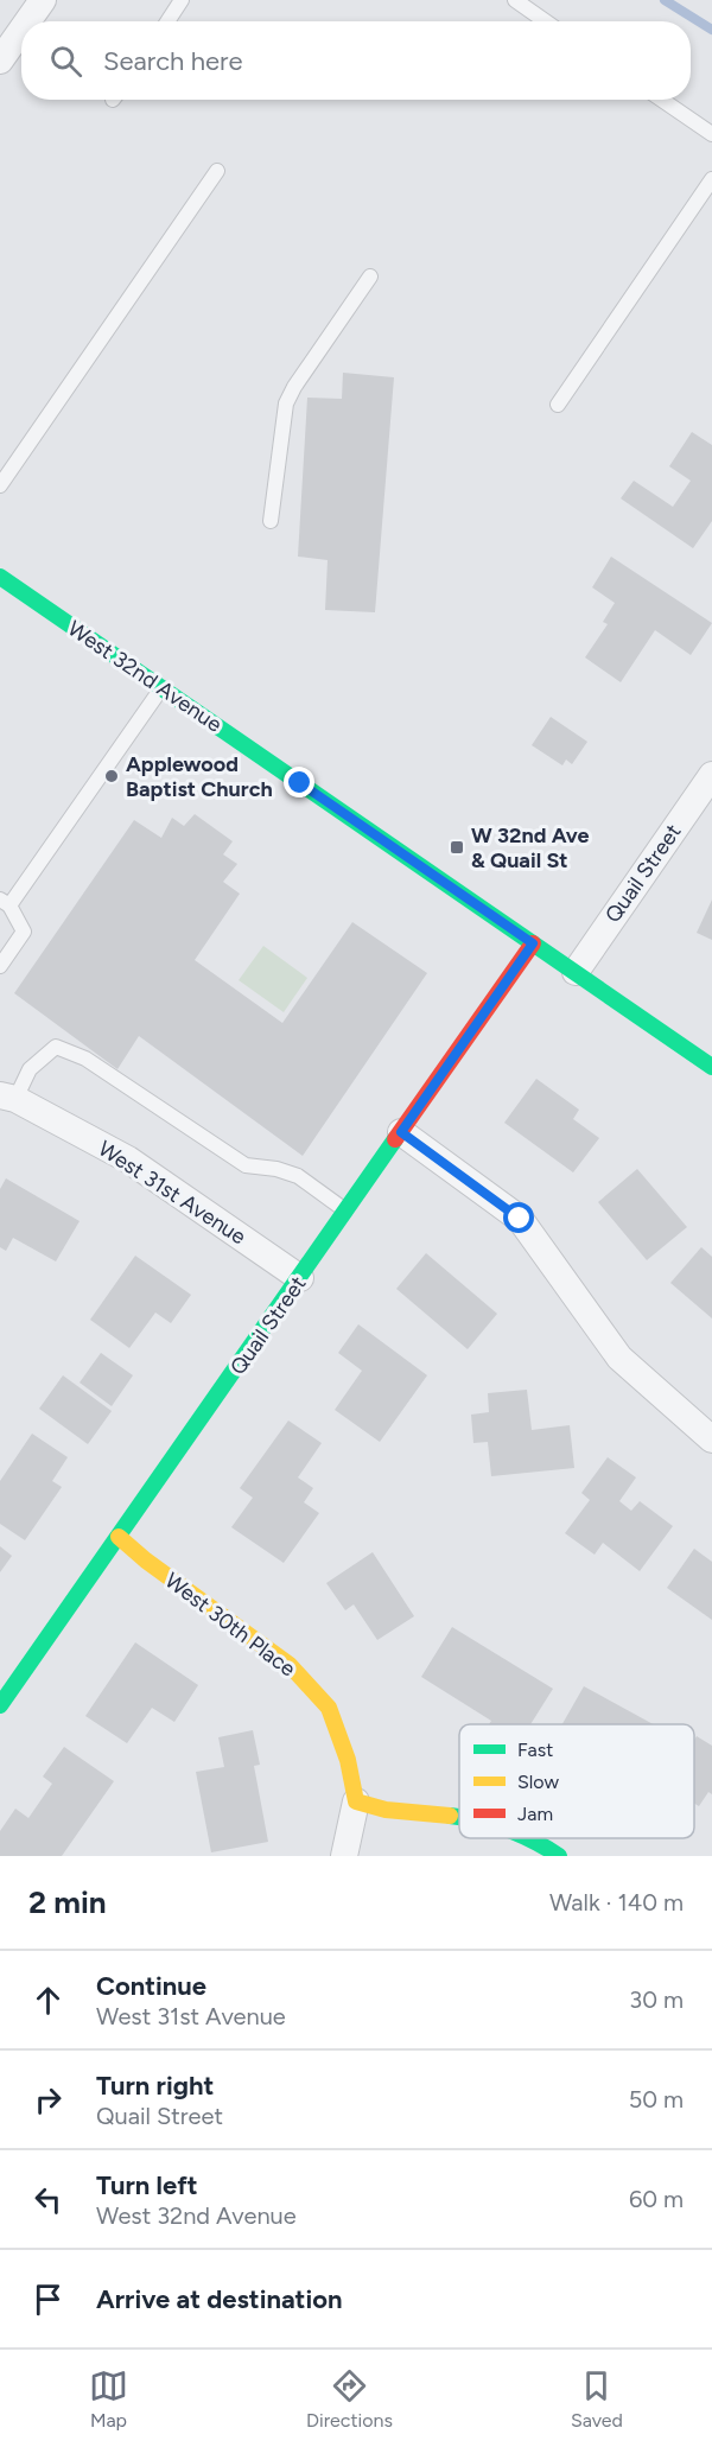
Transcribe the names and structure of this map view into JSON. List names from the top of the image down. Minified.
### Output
{"streets":{"street":["West 32nd Avenue","Quail Street","West 31st Avenue","West 30th Place"]},"crossings":[["West 32nd Avenue","Quail Street"],["Quail Street","West 31st Avenue"],["Quail Street","West 30th Place"]],"places":{"other":["Applewood Baptist Church"],"transit":["W 32nd Ave & Quail St"]},"legend":["Fast","Slow","Jam"],"page":{"search":"Search here","heading":["2 min","Walk · 140 m"],"list":[["Continue","West 31st Avenue","30 m"],["Turn right","Quail Street","50 m"],["Turn left","West 32nd Avenue","60 m"],"Arrive at destination"],"nav":["Map","Directions","Saved"]}}
